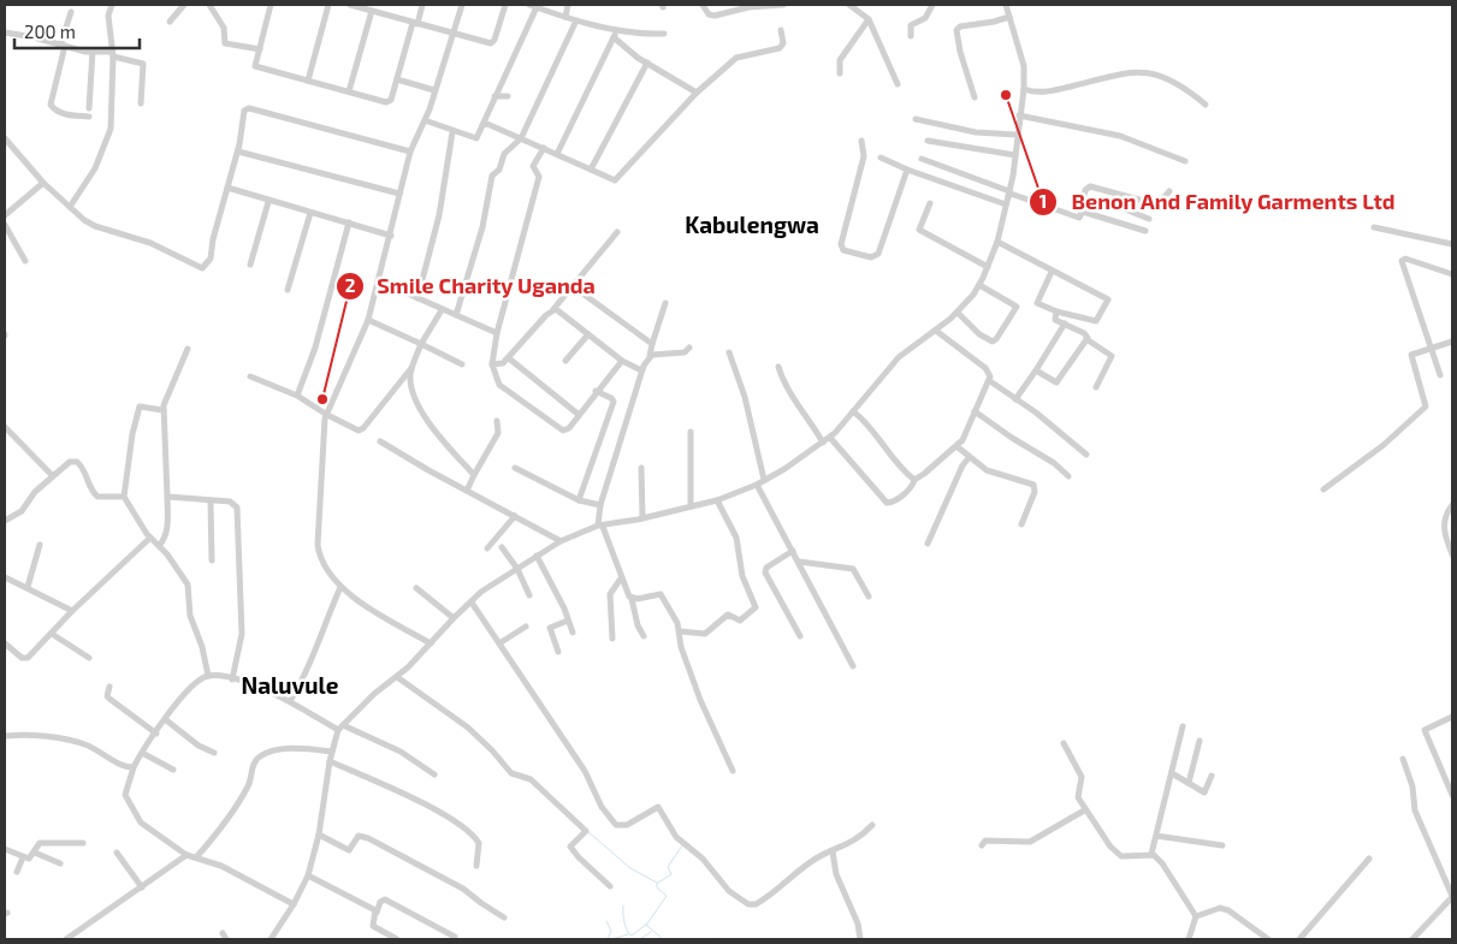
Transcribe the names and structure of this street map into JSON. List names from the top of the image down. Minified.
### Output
{"districts":["Kabulengwa","Naluvule"],"places":["Benon And Family Garments Ltd","Smile Charity Uganda"],"scale_bar":"200 m"}
